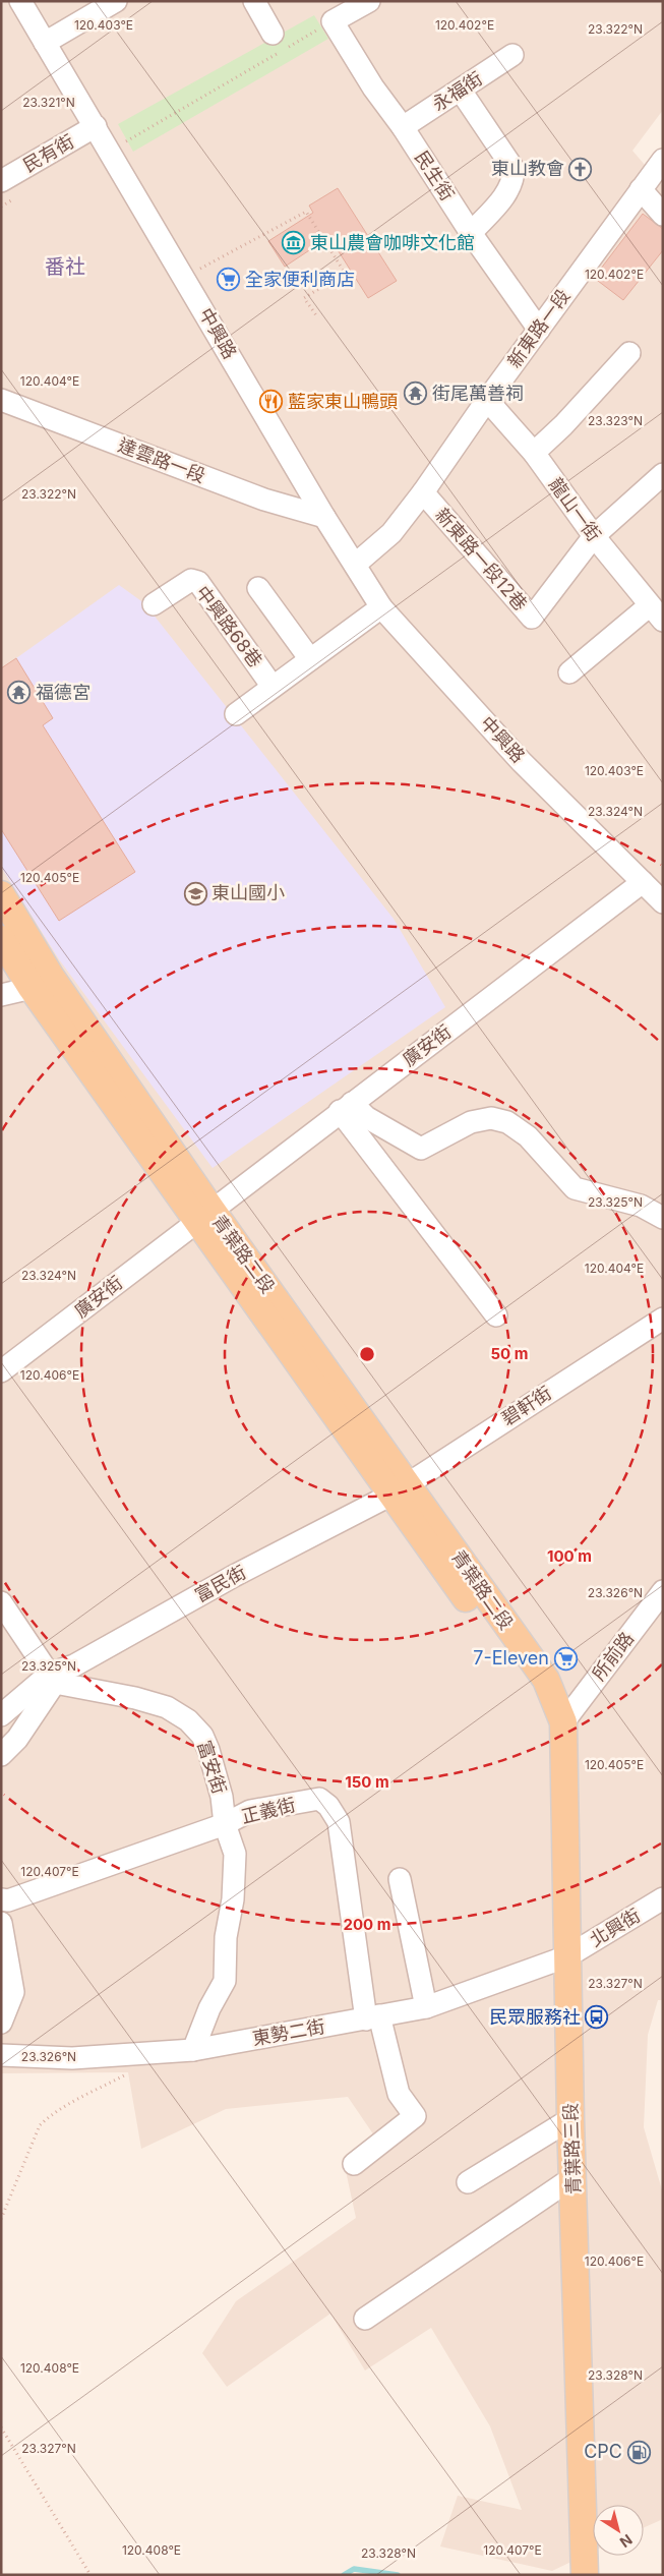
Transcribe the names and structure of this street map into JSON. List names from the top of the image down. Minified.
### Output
{"streets":{"main road":["青葉路二段","青葉路三段"],"street":["永福街","民有街","民生街","新東路一段","中興路","達雲路一段","龍山一街","新東路一段12巷","中興路68巷","廣安街","碧軒街","富民街","所前路","富安街","正義街","北興街","東勢二街"]},"crossings":[["永福街","民生街"],["民有街","中興路"],["民生街","新東路一段"],["新東路一段","中興路"],["新東路一段","龍山一街"],["新東路一段","新東路一段12巷"],["中興路","達雲路一段"],["中興路","廣安街"],["龍山一街","新東路一段12巷"],["廣安街","青葉路二段"],["青葉路二段","碧軒街"],["青葉路二段","富民街"],["青葉路二段","所前路"],["青葉路二段","青葉路三段"],["碧軒街","富民街"],["富民街","富安街"],["所前路","青葉路三段"],["富安街","正義街"],["富安街","東勢二街"],["正義街","東勢二街"],["北興街","東勢二街"],["北興街","青葉路三段"],["東勢二街","青葉路三段"]],"districts":["番社"],"places":{"church":["東山教會"],"museum":["東山農會咖啡文化館"],"supermarket":["全家便利商店","7-Eleven"],"temple":["街尾萬善祠","福德宮"],"restaurant":["藍家東山鴨頭"],"school or university":["東山國小"],"bus stop":["民眾服務社"],"fuel station":["CPC"]},"north":"bottom right","coordinates":["120.403°E","120.402°E","23.322°N","23.321°N","120.404°E","23.323°N","23.324°N","120.405°E","23.325°N","120.406°E","23.326°N","120.407°E","23.327°N","120.408°E","23.328°N"],"rings":["50 m","100 m","150 m","200 m"]}
